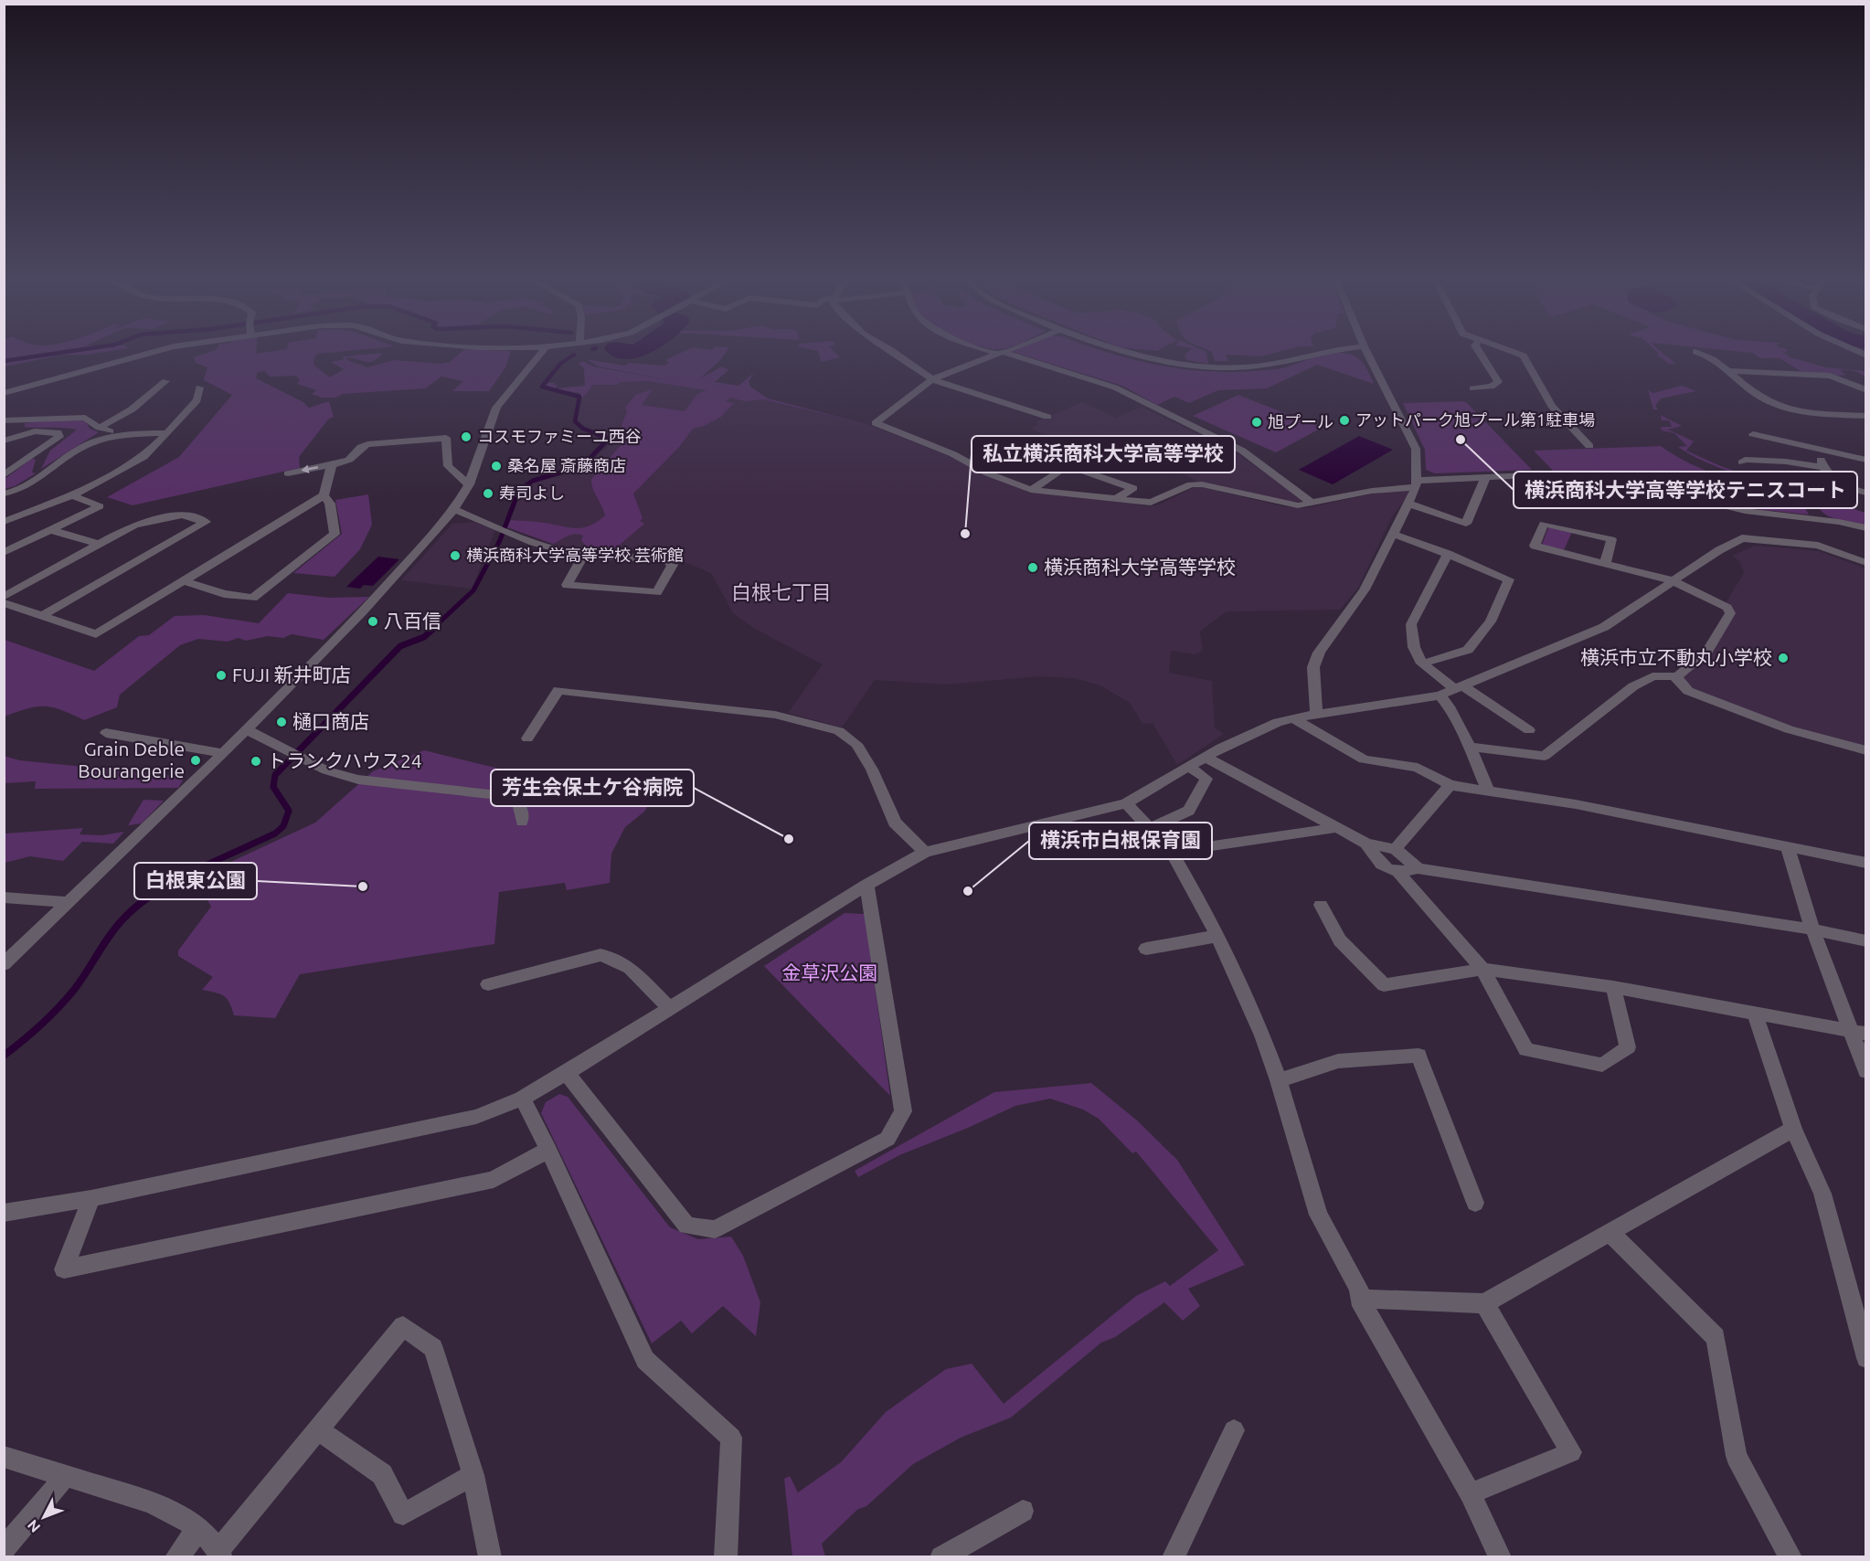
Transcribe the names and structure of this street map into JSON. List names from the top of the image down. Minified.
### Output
{"districts":["白根七丁目"],"parks":["金草沢公園"],"places":["アットパーク旭プール第1駐車場","旭プール","コスモファミーユ西谷","横浜商科大学高等学校テニスコート","桑名屋 斎藤商店","寿司よし","私立横浜商科大学高等学校","横浜商科大学高等学校 芸術館","横浜商科大学高等学校","八百信","横浜市立不動丸小学校","FUJI 新井町店","樋口商店","Grain Deble Bourangerie","トランクハウス24","芳生会保土ケ谷病院","白根東公園","横浜市白根保育園"],"north":"bottom left"}
